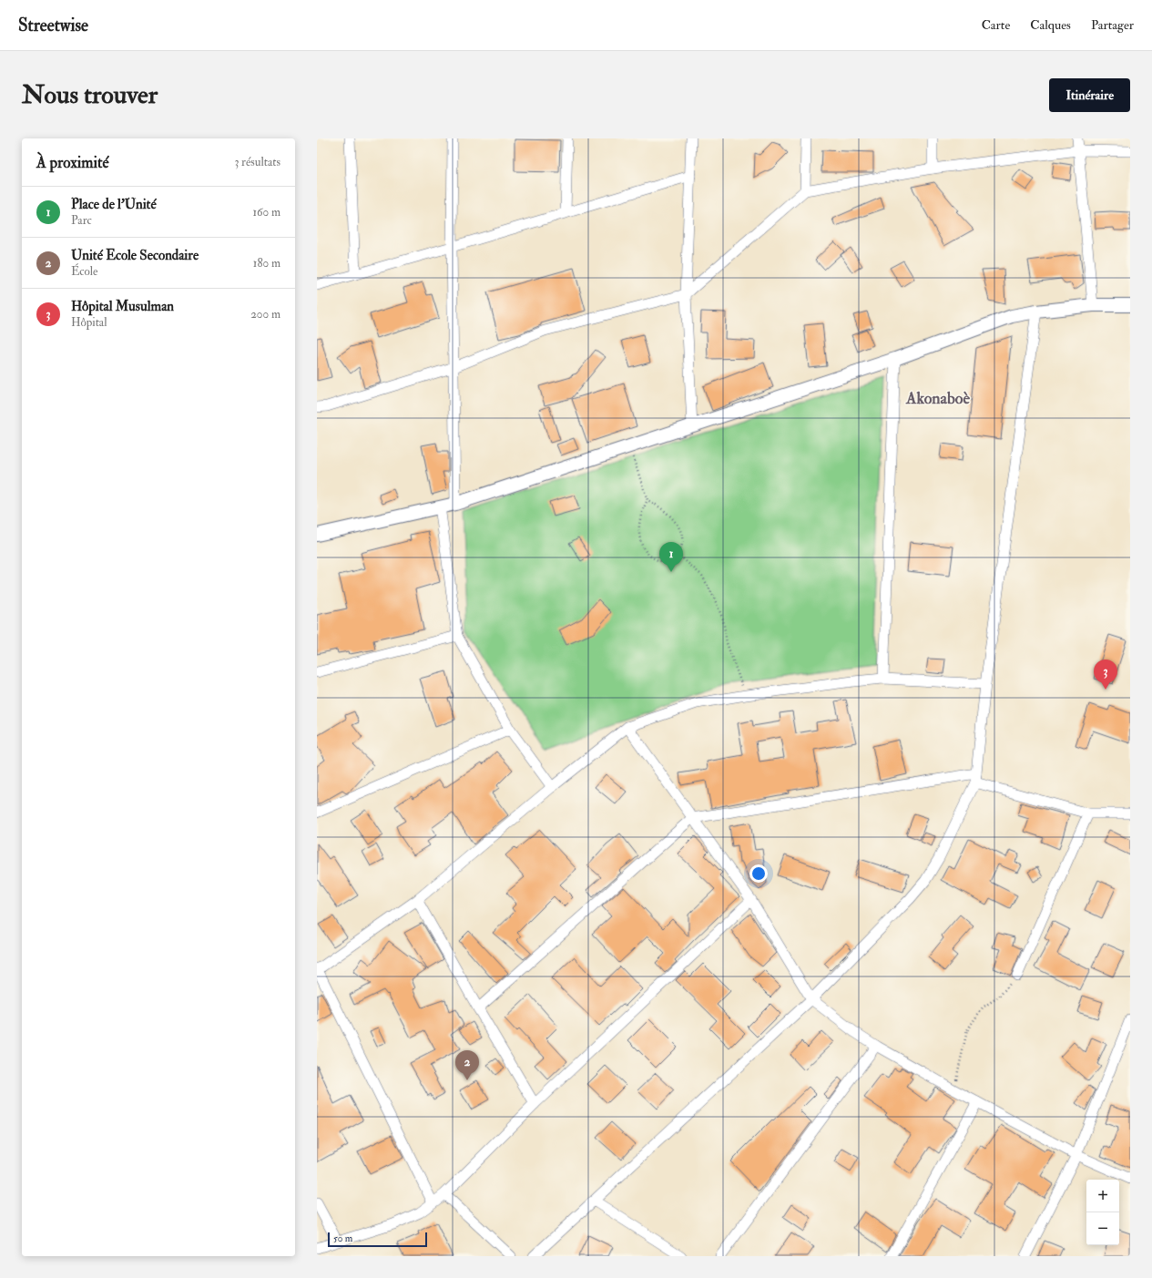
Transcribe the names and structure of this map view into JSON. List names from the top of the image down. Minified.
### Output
{"districts":["Akonaboè"],"scale_bar":"50 m","page":{"header":"Streetwise","nav":["Carte","Calques","Partager"],"buttons":"Itinéraire","title":"Nous trouver","heading":["À proximité","3 résultats"],"list":[{"mark":"1","name":"Place de l'Unité","note":"Parc","value":"160 m"},{"mark":"2","name":"Unité Ecole Secondaire","note":"École","value":"180 m"},{"mark":"3","name":"Hôpital Musulman","note":"Hôpital","value":"200 m"}],"pins":["1","3","2"],"map_buttons":["+","−"],"scale":"50 m"}}
